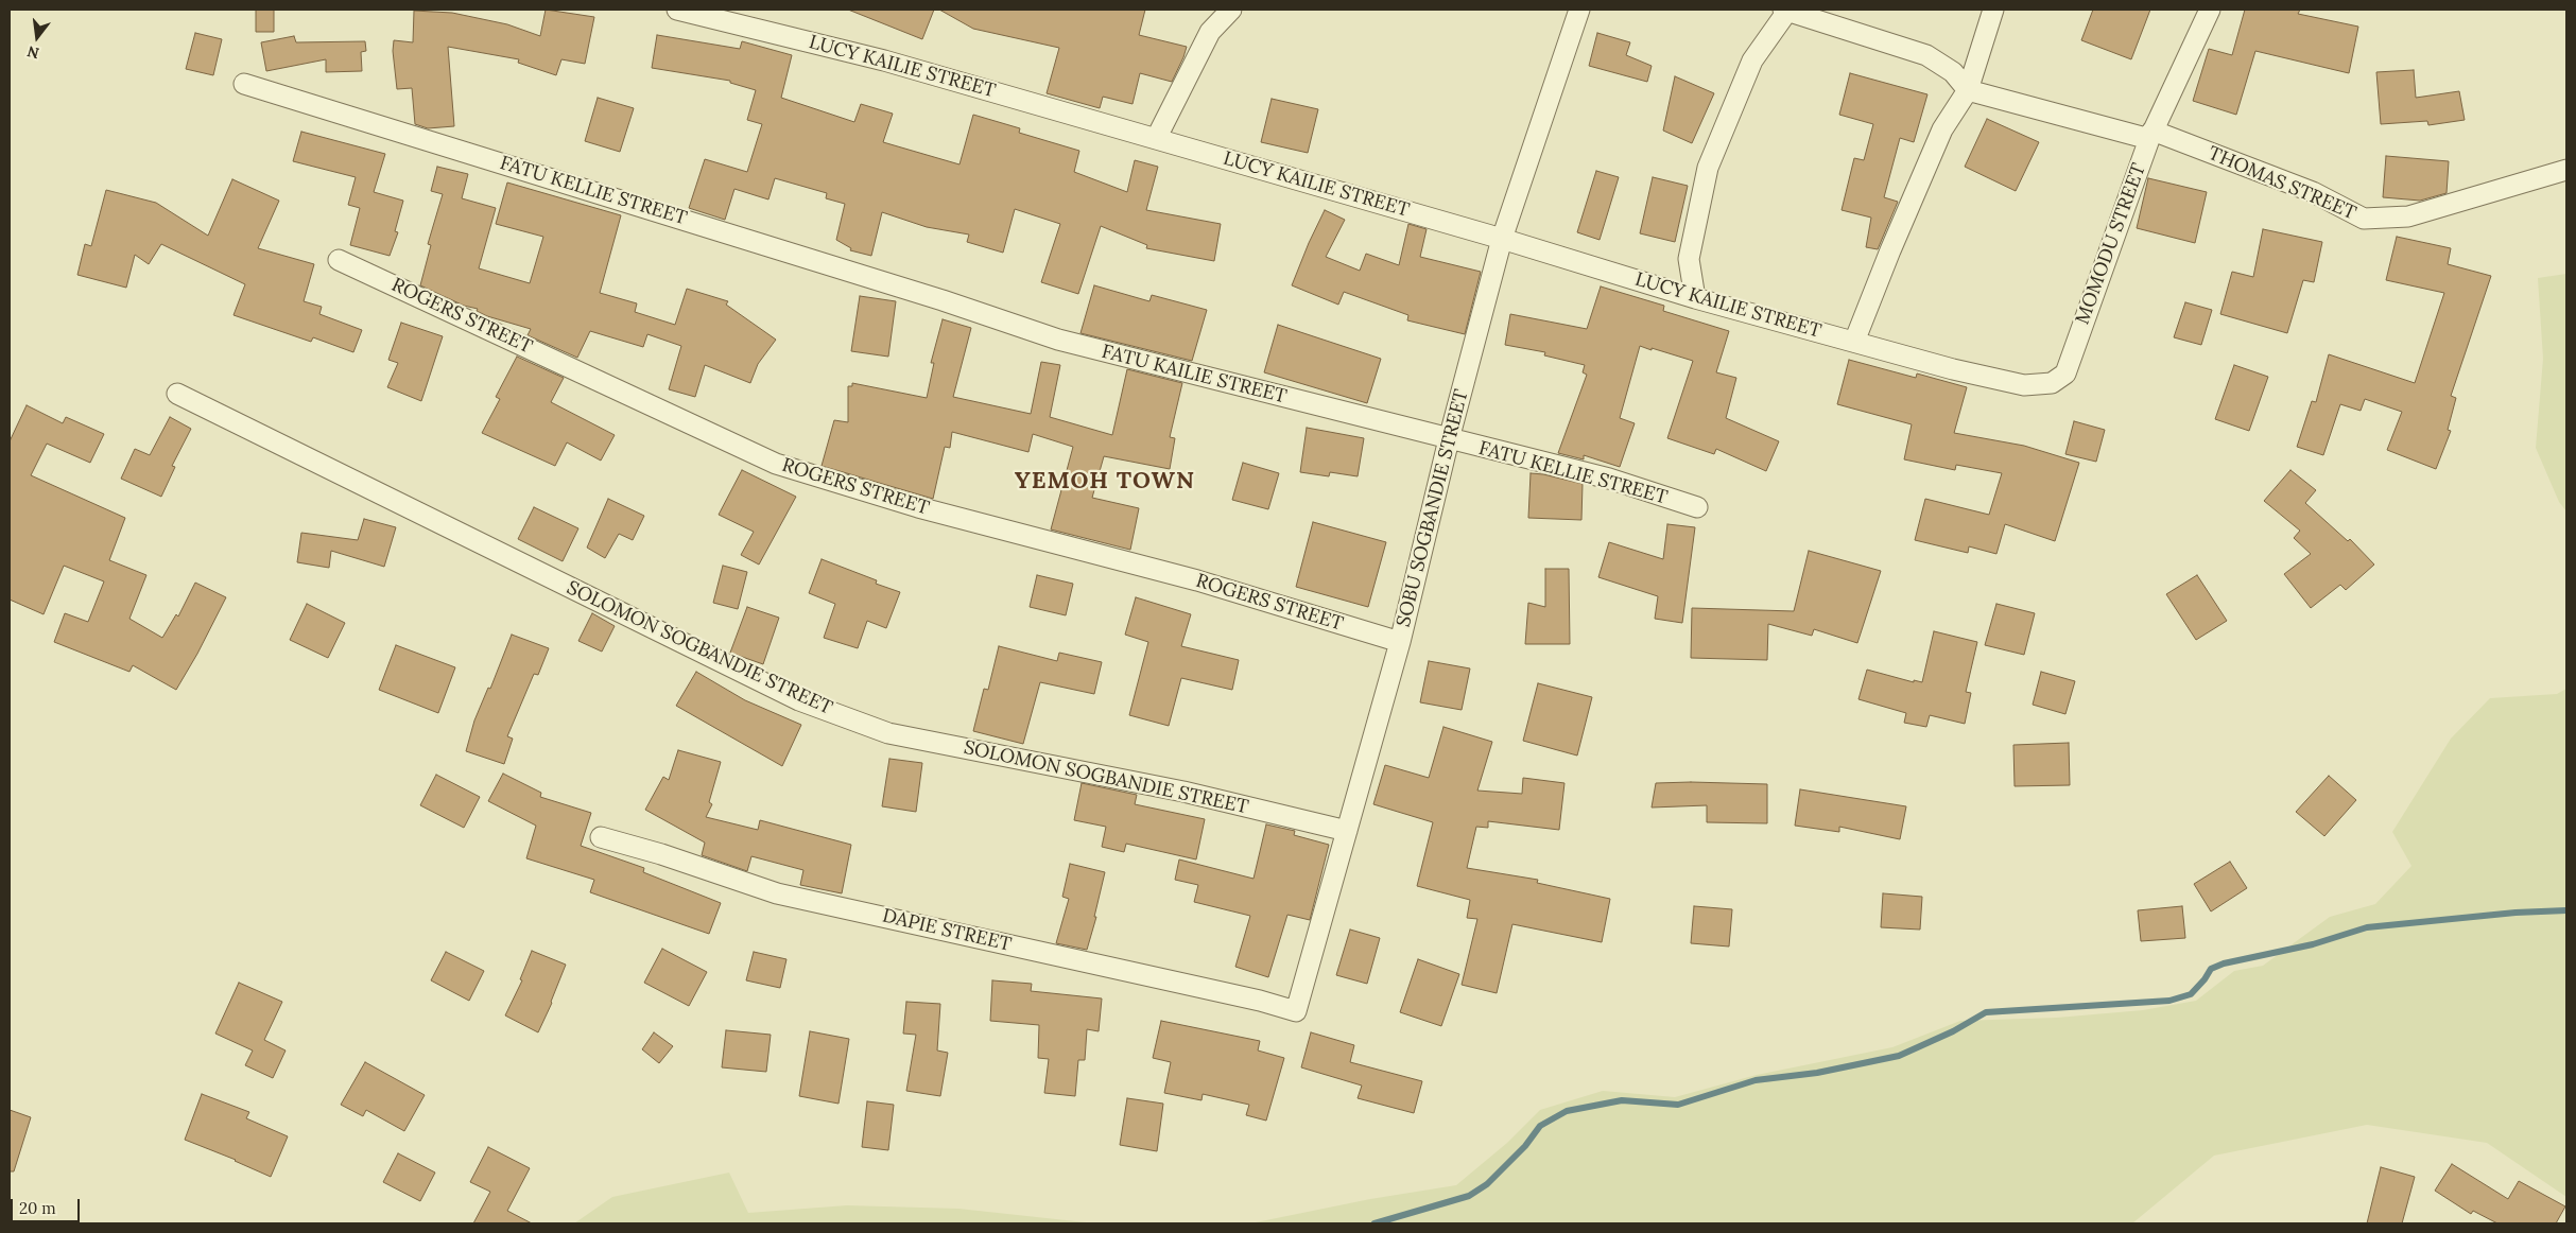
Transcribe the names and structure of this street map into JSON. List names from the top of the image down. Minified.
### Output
{"streets":{"street":["LUCY KAILIE STREET","THOMAS STREET","FATU KELLIE STREET","MOMODU STREET","ROGERS STREET","FATU KAILIE STREET","SOBU SOGBANDIE STREET","SOLOMON SOGBANDIE STREET","DAPIE STREET"]},"crossings":[["LUCY KAILIE STREET","MOMODU STREET"],["LUCY KAILIE STREET","SOBU SOGBANDIE STREET"],["THOMAS STREET","MOMODU STREET"],["FATU KELLIE STREET","FATU KAILIE STREET"],["FATU KELLIE STREET","SOBU SOGBANDIE STREET"],["ROGERS STREET","SOBU SOGBANDIE STREET"],["FATU KAILIE STREET","SOBU SOGBANDIE STREET"],["SOBU SOGBANDIE STREET","SOLOMON SOGBANDIE STREET"],["SOBU SOGBANDIE STREET","DAPIE STREET"]],"districts":["YEMOH TOWN"],"scale_bar":"20 m","north":"bottom"}
